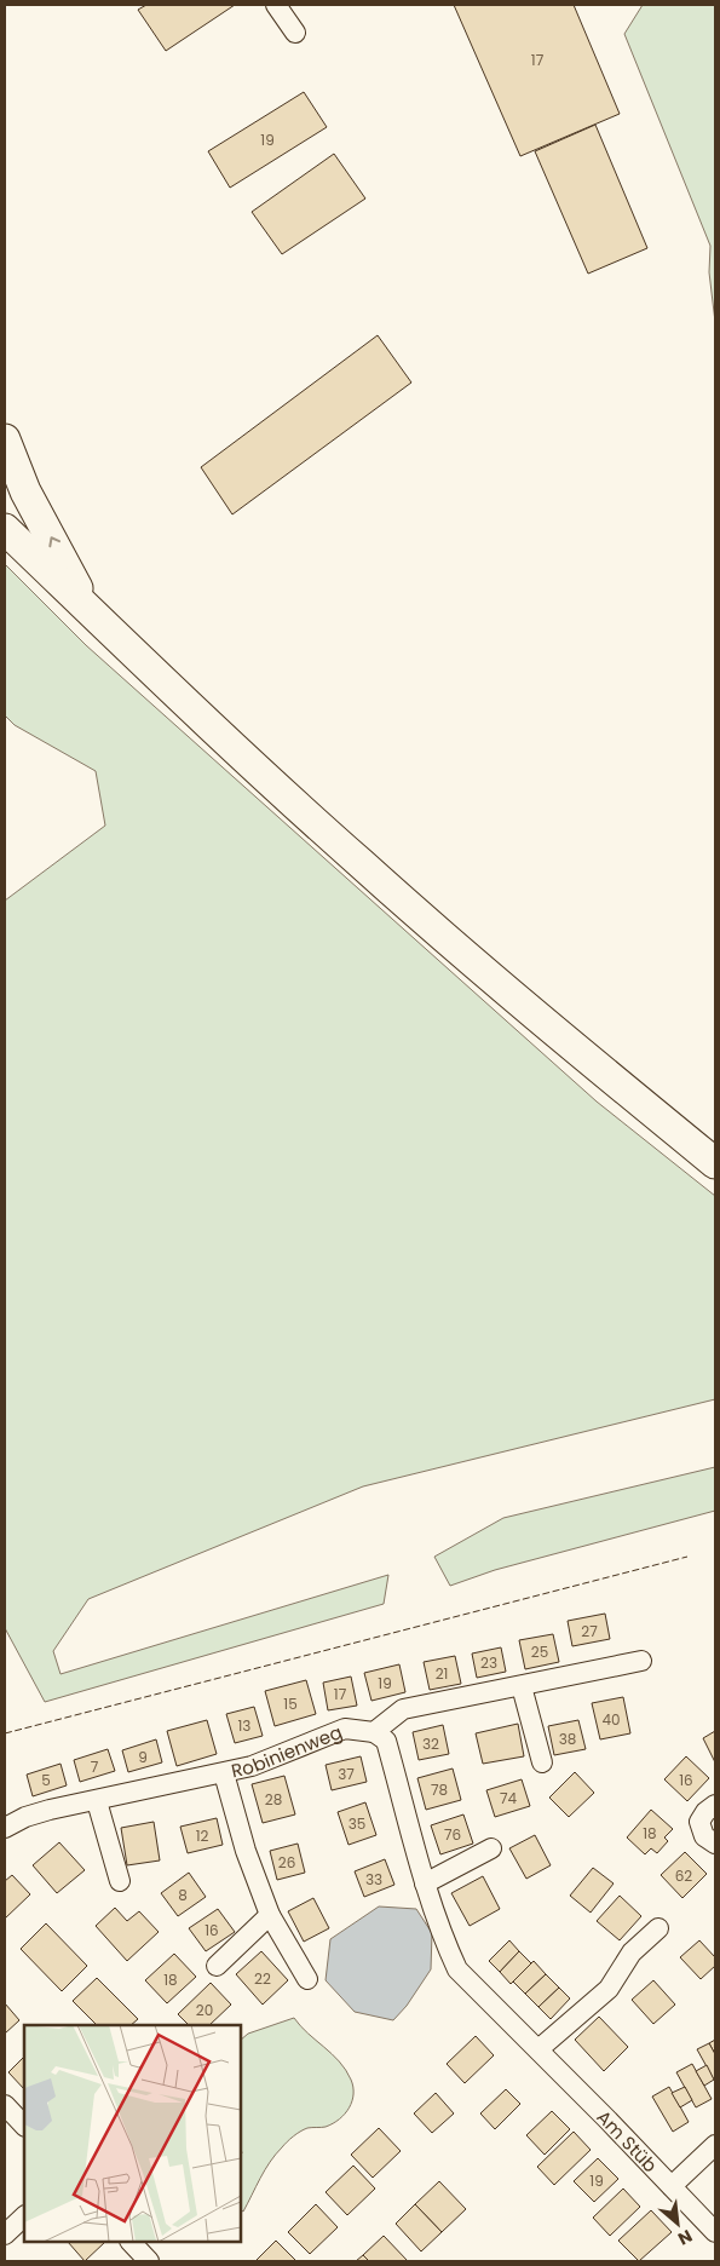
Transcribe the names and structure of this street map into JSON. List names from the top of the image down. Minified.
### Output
{"streets":{"street":["Robinienweg","Am Stüb"]},"crossings":[["Robinienweg","Am Stüb"]],"house_numbers":["17","19","27","25","23","21","19","17","15","40","13","38","32","9","7","37","5","16","78","74","28","35","18","76","12","26","62","33","8","16","22","18","20","19"],"north":"bottom right"}
